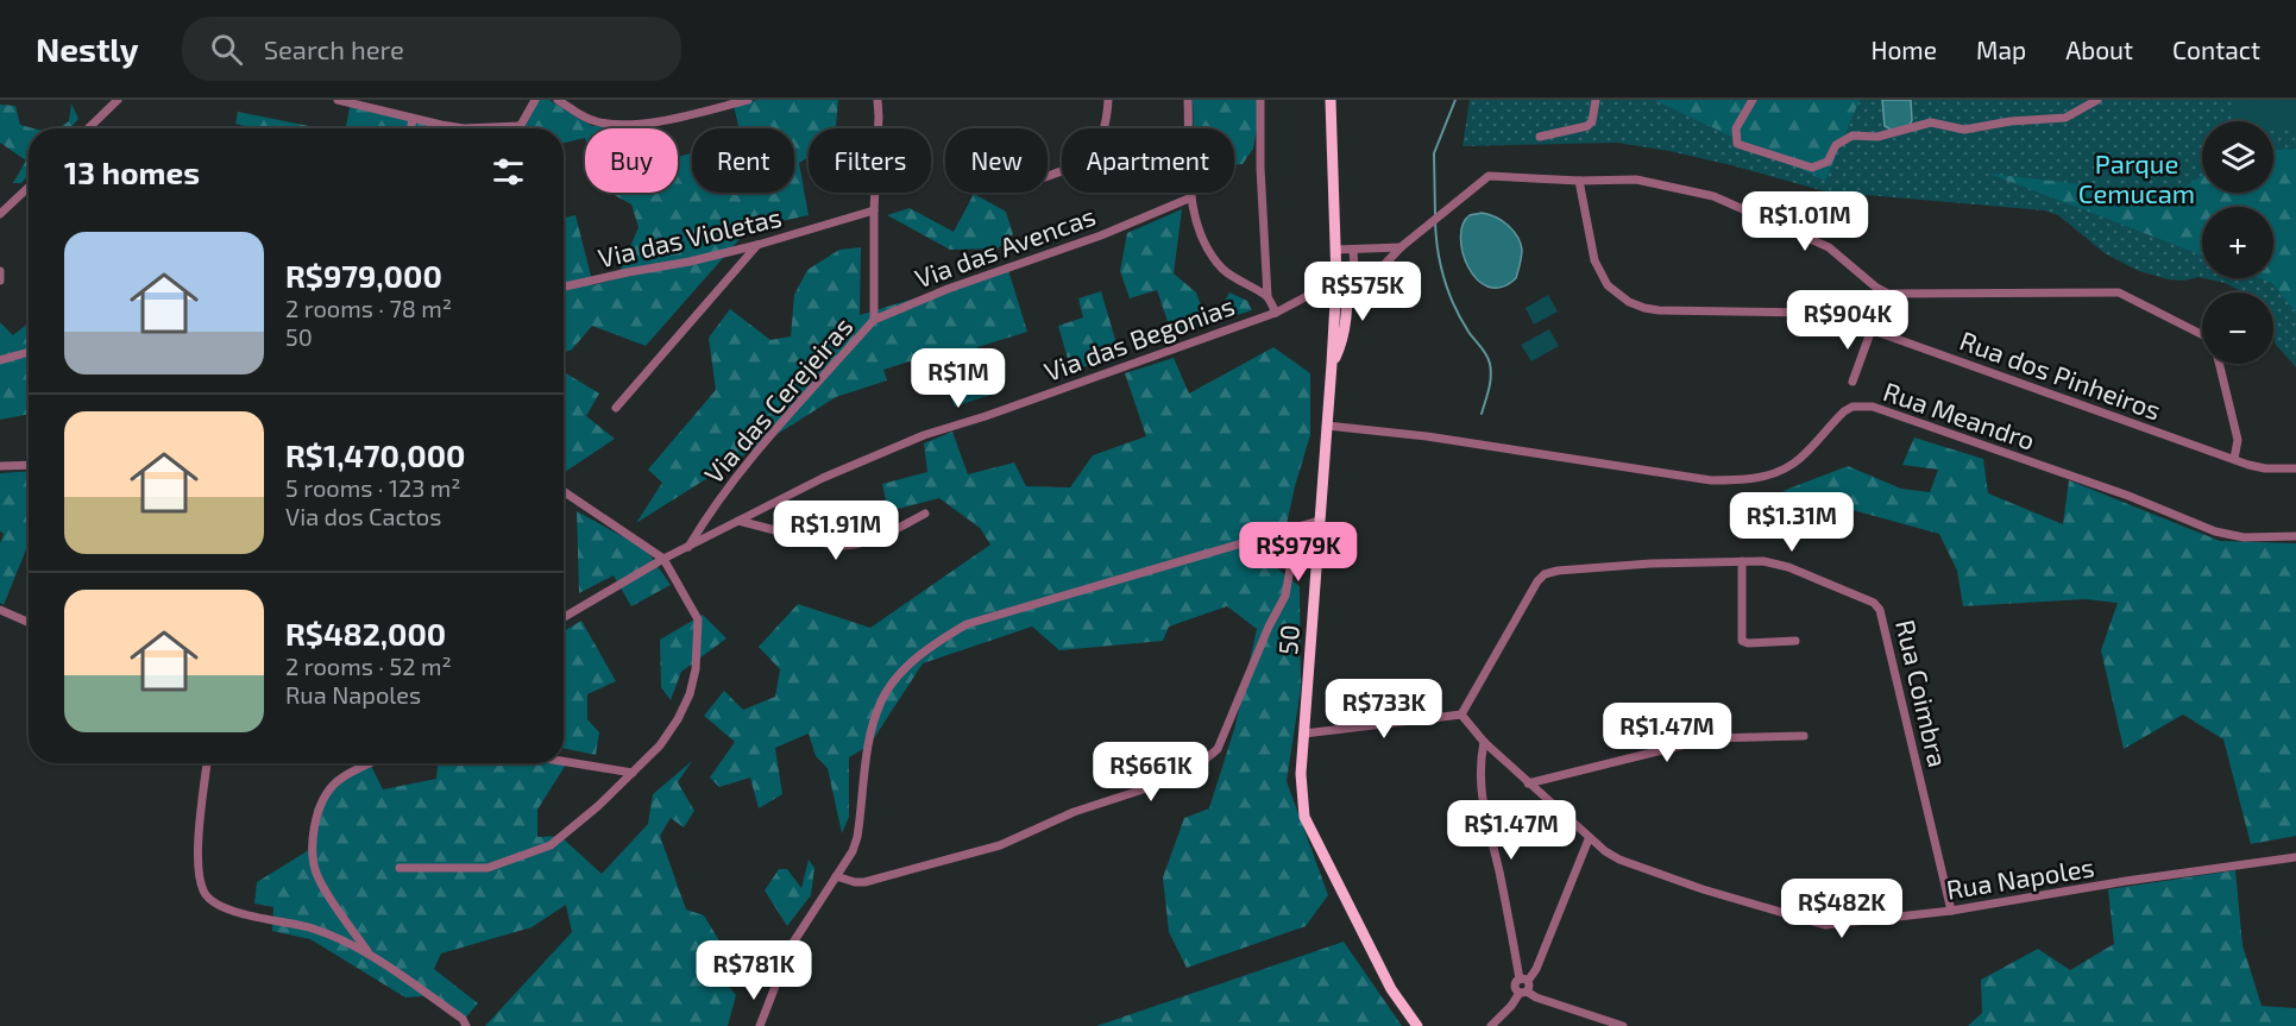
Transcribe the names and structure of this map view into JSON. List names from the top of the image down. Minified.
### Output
{"streets":{"main road":["50"],"street":["Via das Violetas","Via das Avencas","Via das Begonias","Rua dos Pinheiros","Via das Cerejeiras","Rua Meandro","Rua Coimbra","Rua Napoles"]},"crossings":[["Via das Violetas","Via das Cerejeiras"],["Via das Avencas","Via das Cerejeiras"],["Via das Begonias","Rua dos Pinheiros"],["Via das Begonias","Via das Cerejeiras"],["Via das Begonias","50"],["Rua dos Pinheiros","50"],["Rua Meandro","50"],["Rua Coimbra","Rua Napoles"]],"parks":["Parque Cemucam"],"page":{"header":"Nestly","search":"Search here","nav":["Home","Map","About","Contact"],"map_buttons":["+","−"],"chip":["Buy","Rent","Filters","New","Apartment"],"heading":"13 homes","price":["R$1.01M","R$575K","R$904K","R$1M","R$1.31M","R$1.91M","R$979K","R$733K","R$1.47M","R$661K","R$1.47M","R$482K","R$781K"],"list":[{"name":"R$979,000","note":"2 rooms · 78 m² · 50"},{"name":"R$1,470,000","note":"5 rooms · 123 m² · Via dos Cactos"},{"name":"R$482,000","note":"2 rooms · 52 m² · Rua Napoles"}]}}
